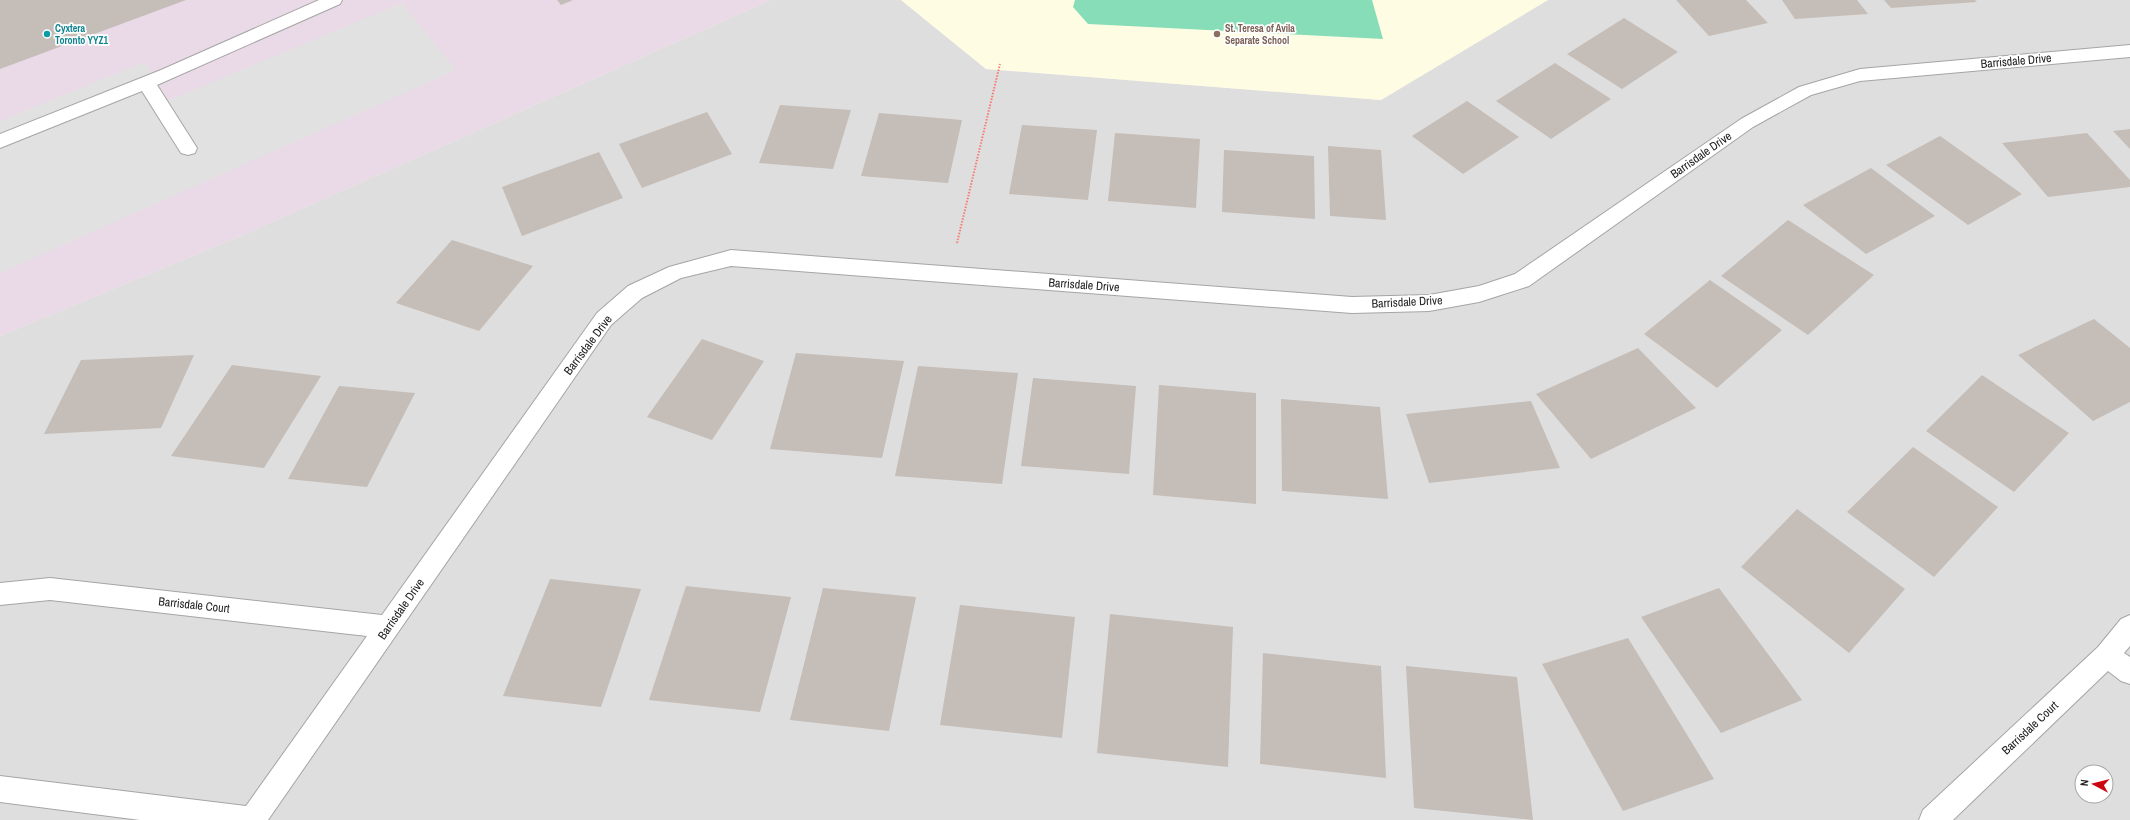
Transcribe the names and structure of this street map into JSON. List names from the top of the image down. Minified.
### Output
{"streets":{"street":["Barrisdale Drive","Barrisdale Court"]},"crossings":[["Barrisdale Drive","Barrisdale Court"]],"places":["Cyxtera Toronto YYZ1","St. Teresa of Avila Separate School"],"north":"left"}
